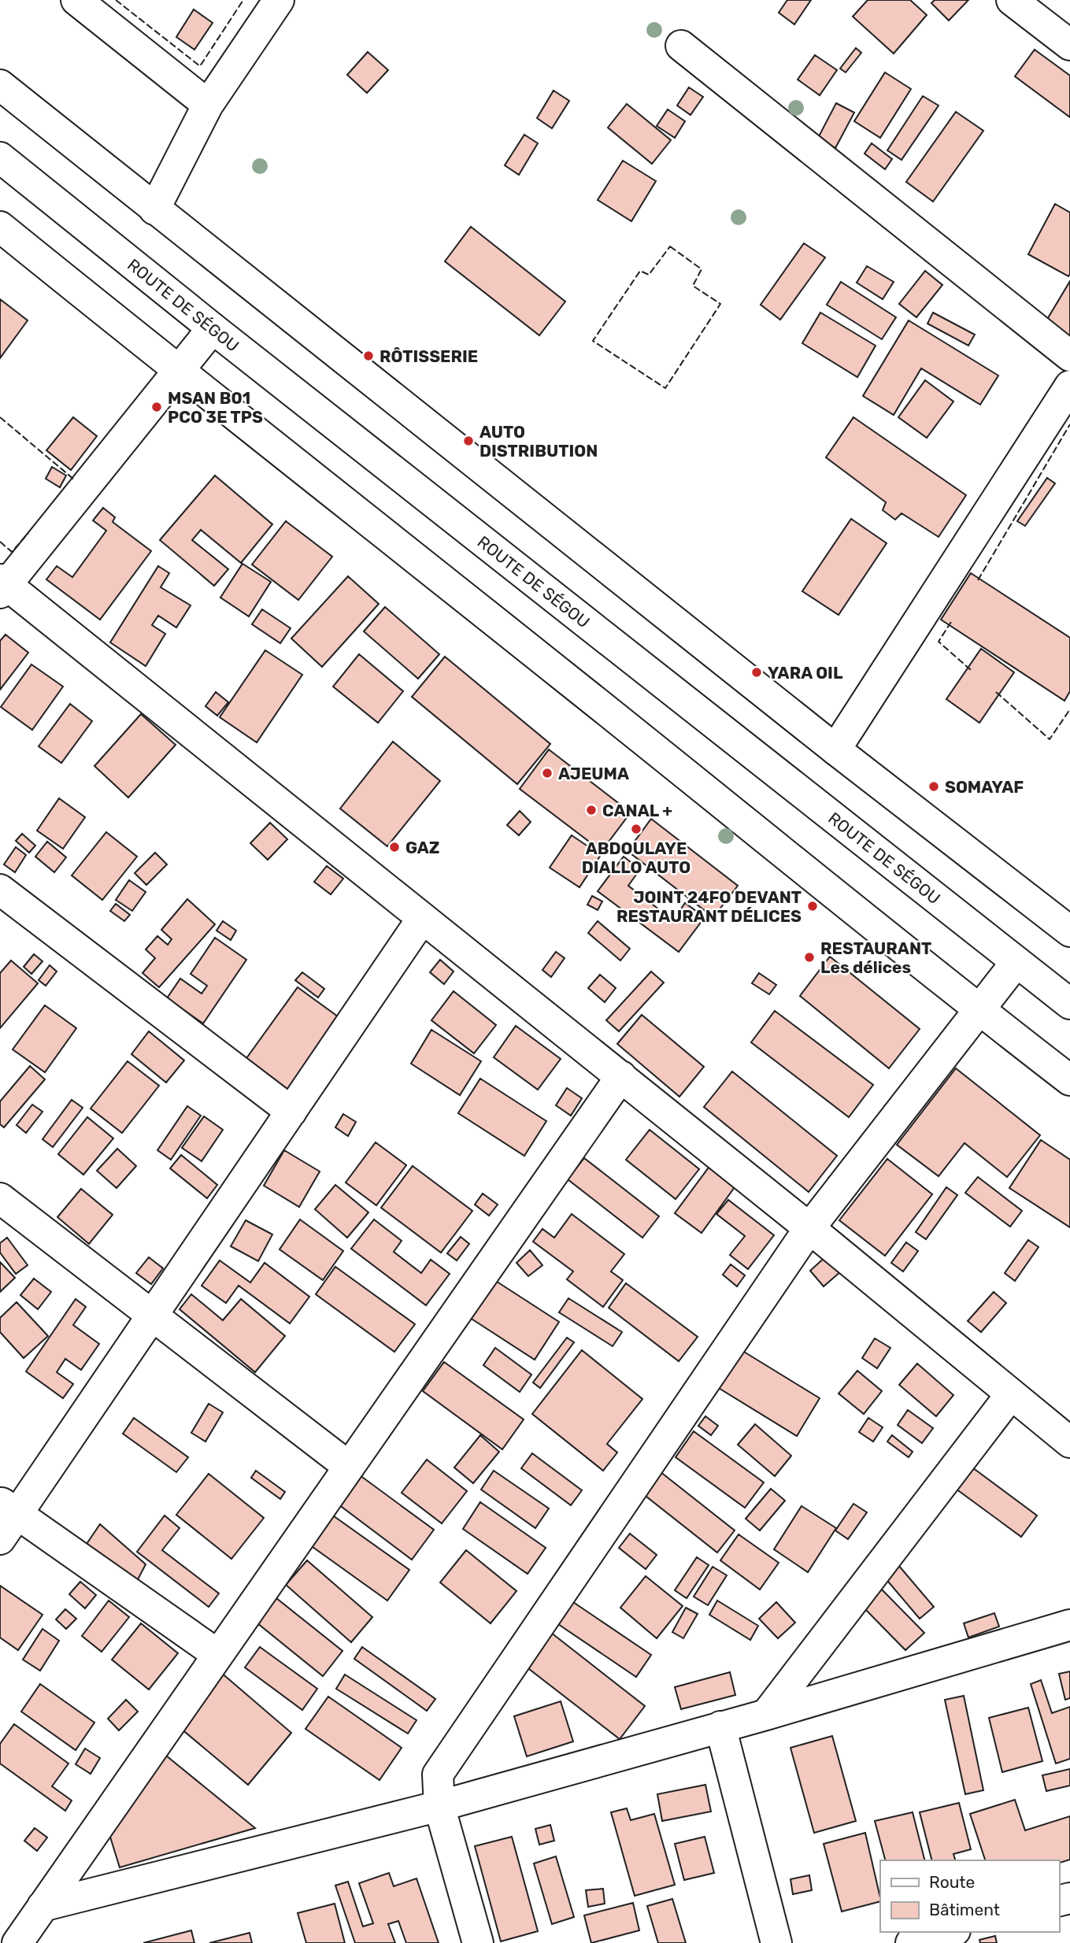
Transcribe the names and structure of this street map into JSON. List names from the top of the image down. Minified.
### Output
{"streets":{"main road":["ROUTE DE SÉGOU"]},"places":["RÔTISSERIE","MSAN B01 PCO 3E TPS","AUTO DISTRIBUTION","YARA OIL","AJEUMA","SOMAYAF","CANAL +","ABDOULAYE DIALLO AUTO","GAZ","JOINT 24FO DEVANT RESTAURANT DÉLICES","RESTAURANT Les délices"],"legend":["Route","Bâtiment"]}
